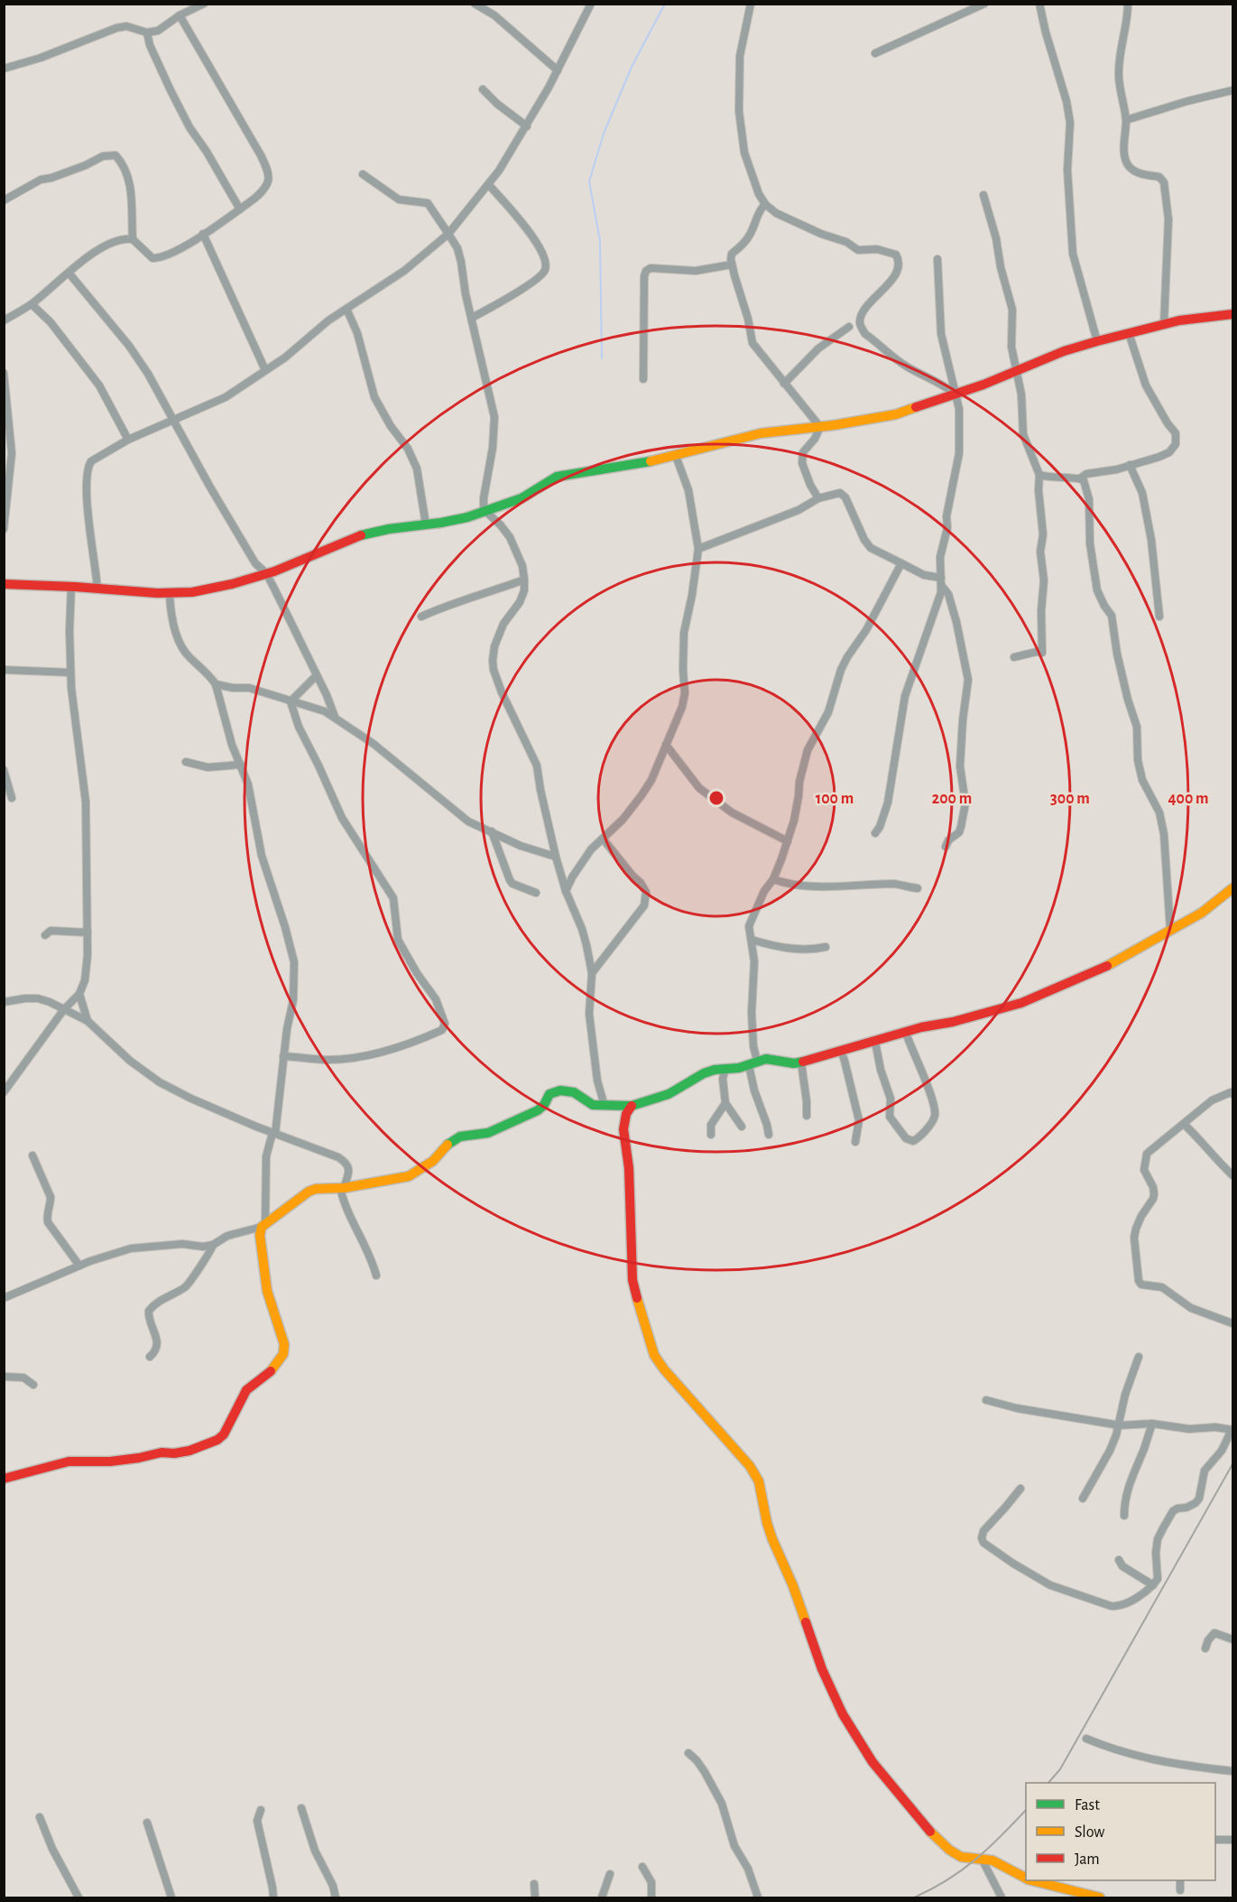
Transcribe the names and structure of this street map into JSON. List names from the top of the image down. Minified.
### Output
{"legend":["Fast","Slow","Jam"],"rings":["100 m","200 m","300 m","400 m"]}
